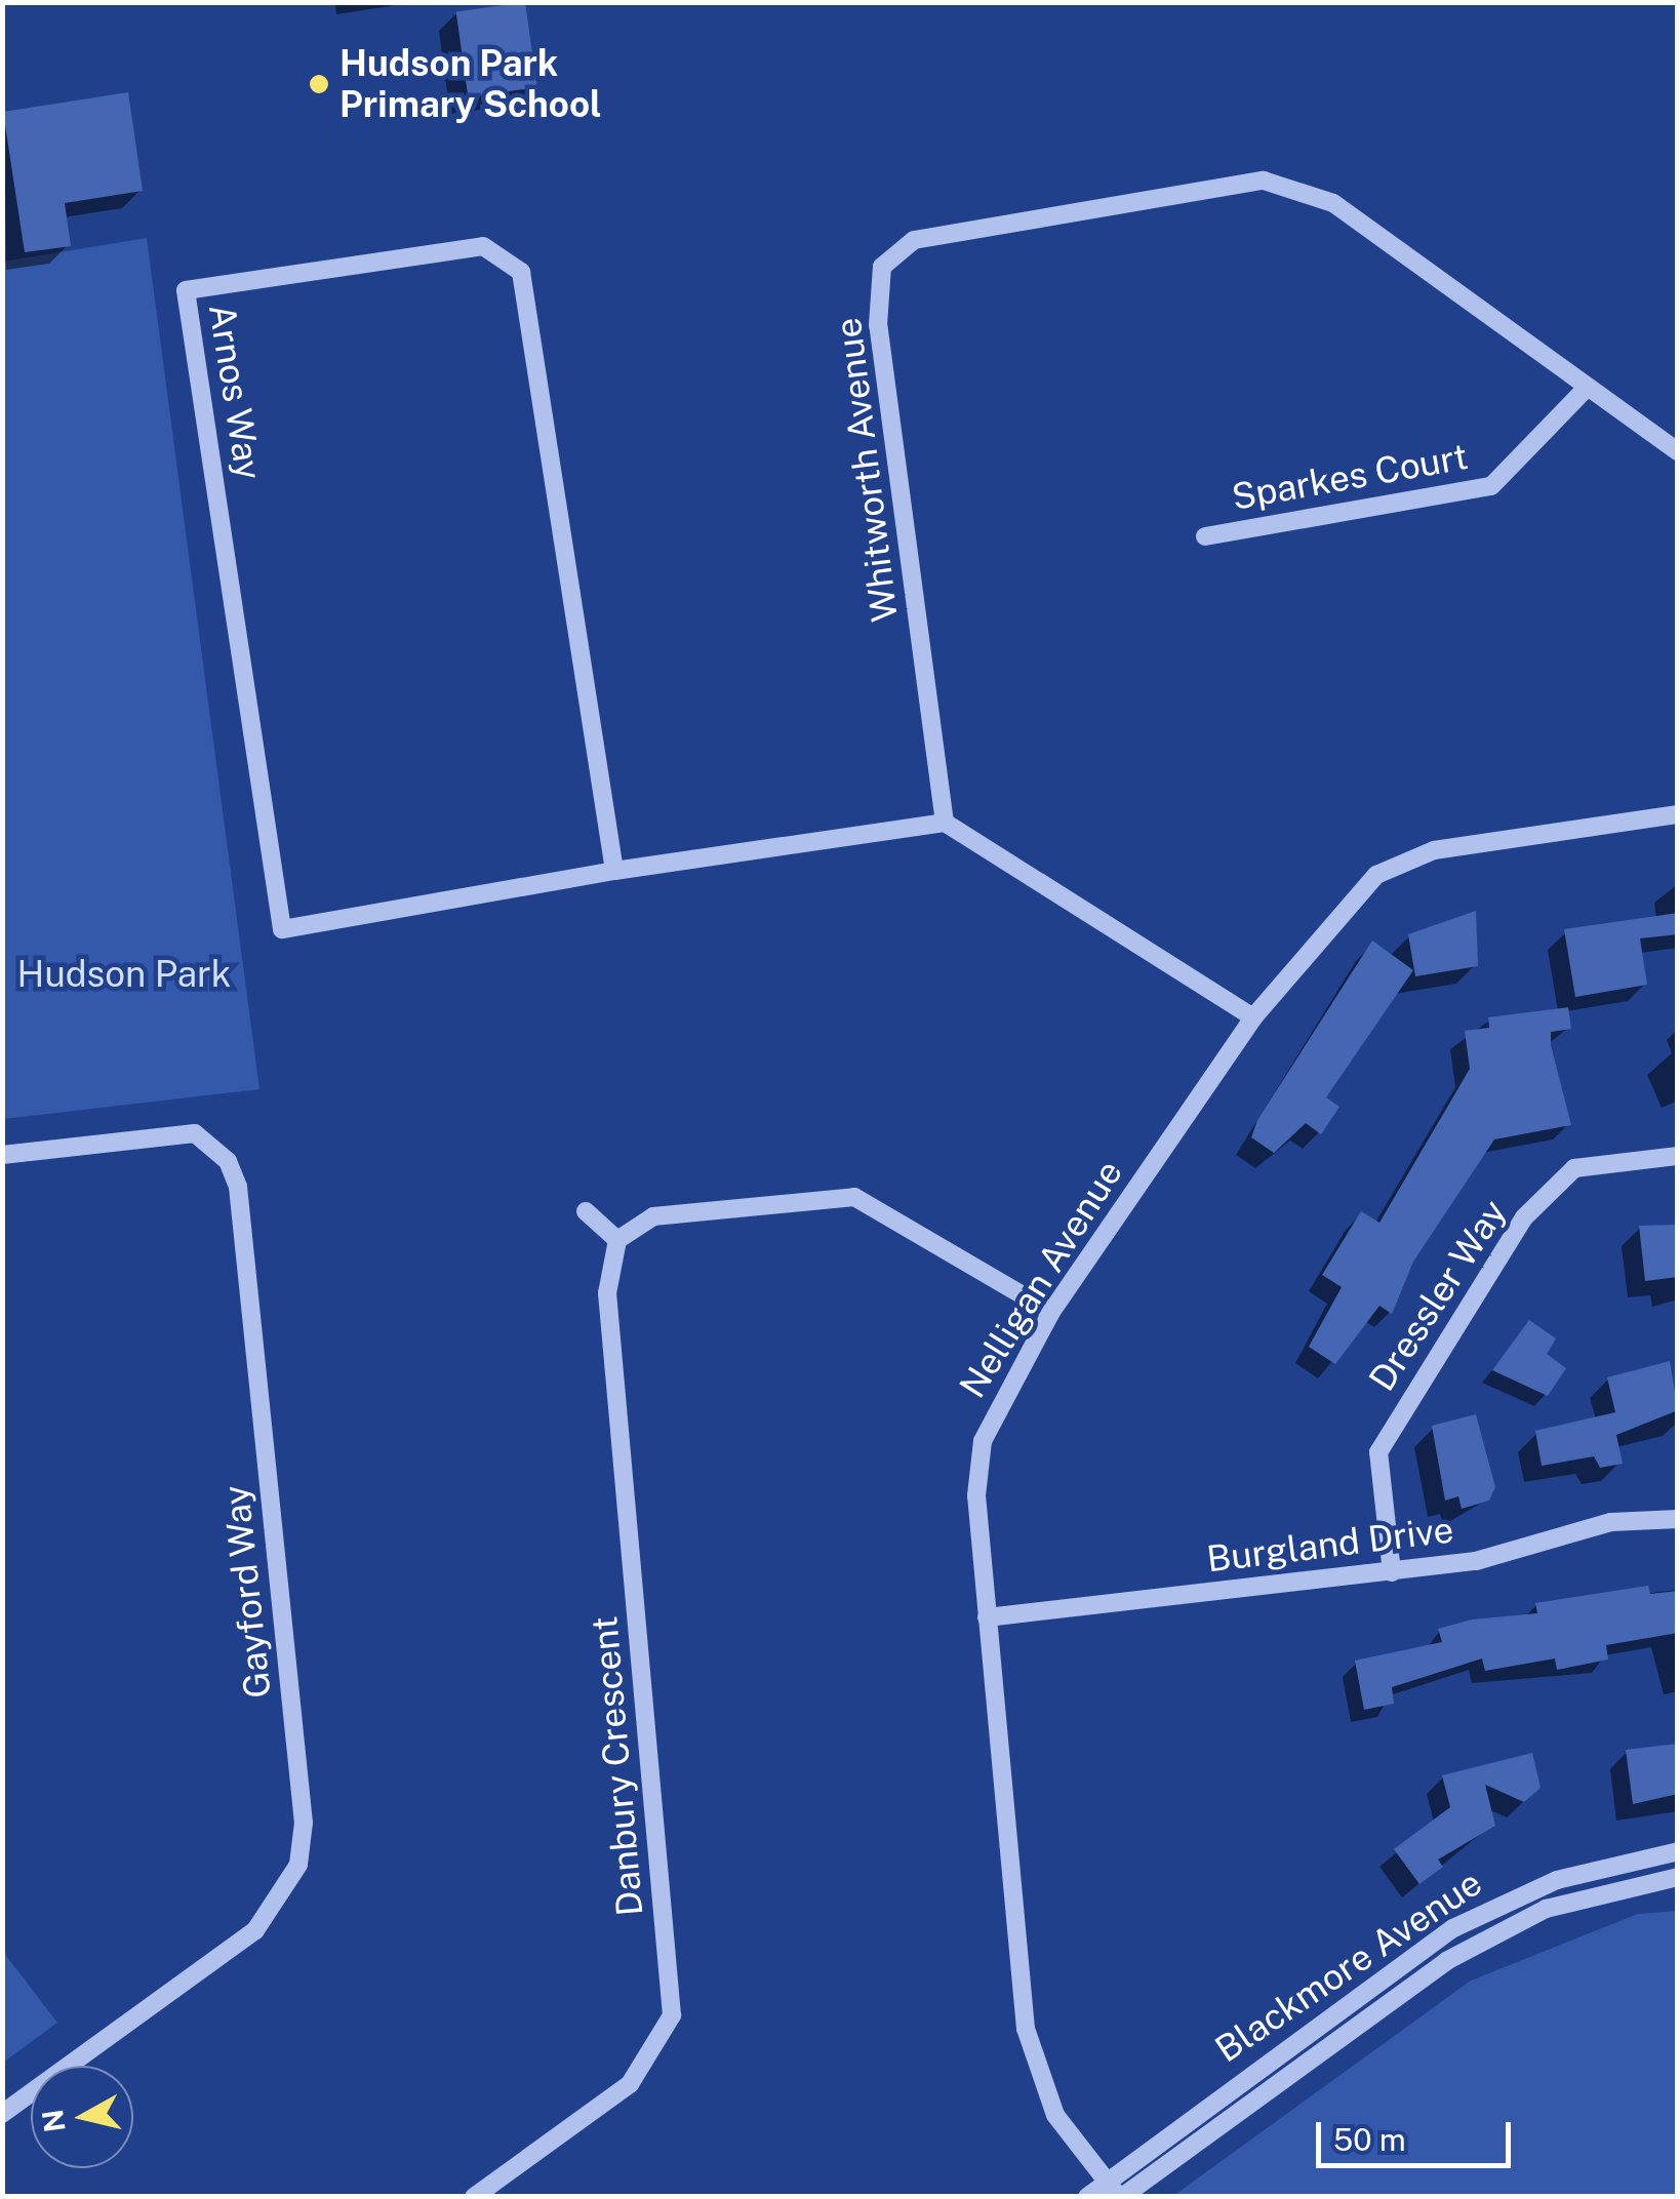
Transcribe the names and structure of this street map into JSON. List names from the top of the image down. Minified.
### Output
{"streets":{"street":["Arnos Way","Whitworth Avenue","Sparkes Court","Nelligan Avenue","Dressler Way","Burgland Drive","Gayford Way","Danbury Crescent","Blackmore Avenue"]},"crossings":[["Arnos Way","Whitworth Avenue"],["Whitworth Avenue","Sparkes Court"],["Nelligan Avenue","Burgland Drive"],["Nelligan Avenue","Blackmore Avenue"],["Dressler Way","Burgland Drive"]],"parks":["Hudson Park"],"places":["Hudson Park Primary School"],"scale_bar":"50 m","north":"left"}
